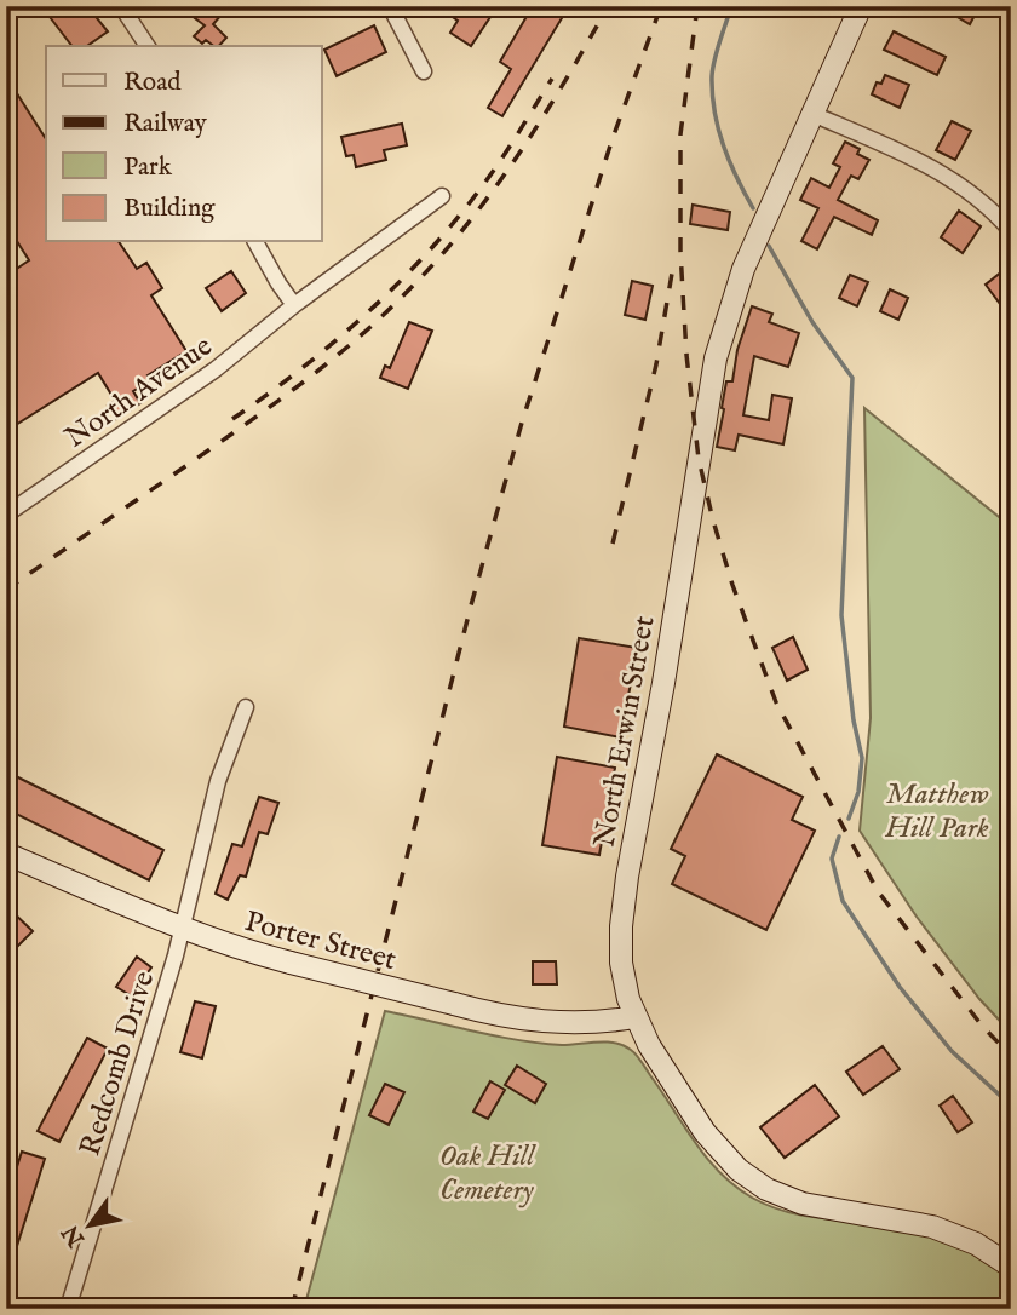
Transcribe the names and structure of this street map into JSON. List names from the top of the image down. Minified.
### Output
{"streets":{"street":["North Avenue","North Erwin Street","Porter Street","Redcomb Drive"]},"crossings":[["North Erwin Street","Porter Street"],["Porter Street","Redcomb Drive"]],"parks":["Matthew Hill Park","Oak Hill Cemetery"],"legend":["Road","Railway","Park","Building"],"north":"bottom left"}
